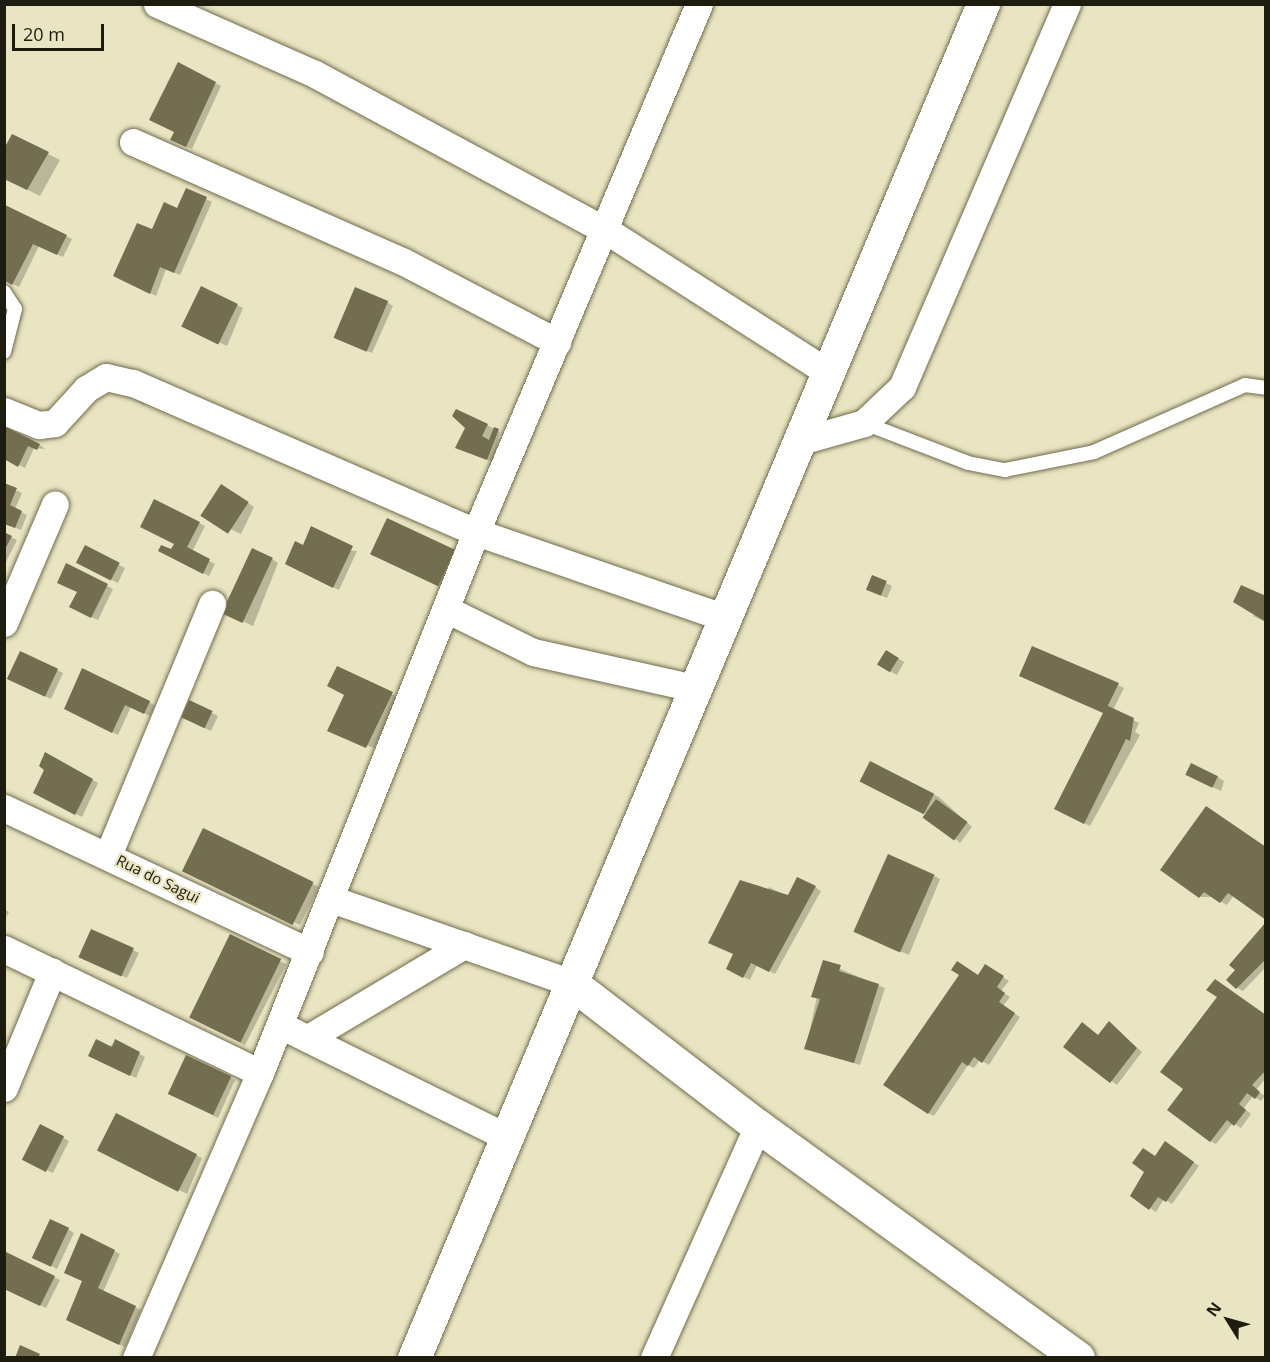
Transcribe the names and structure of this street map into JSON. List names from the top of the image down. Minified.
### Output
{"streets":{"street":["Rua do Sagui"]},"scale_bar":"20 m","north":"top left"}
